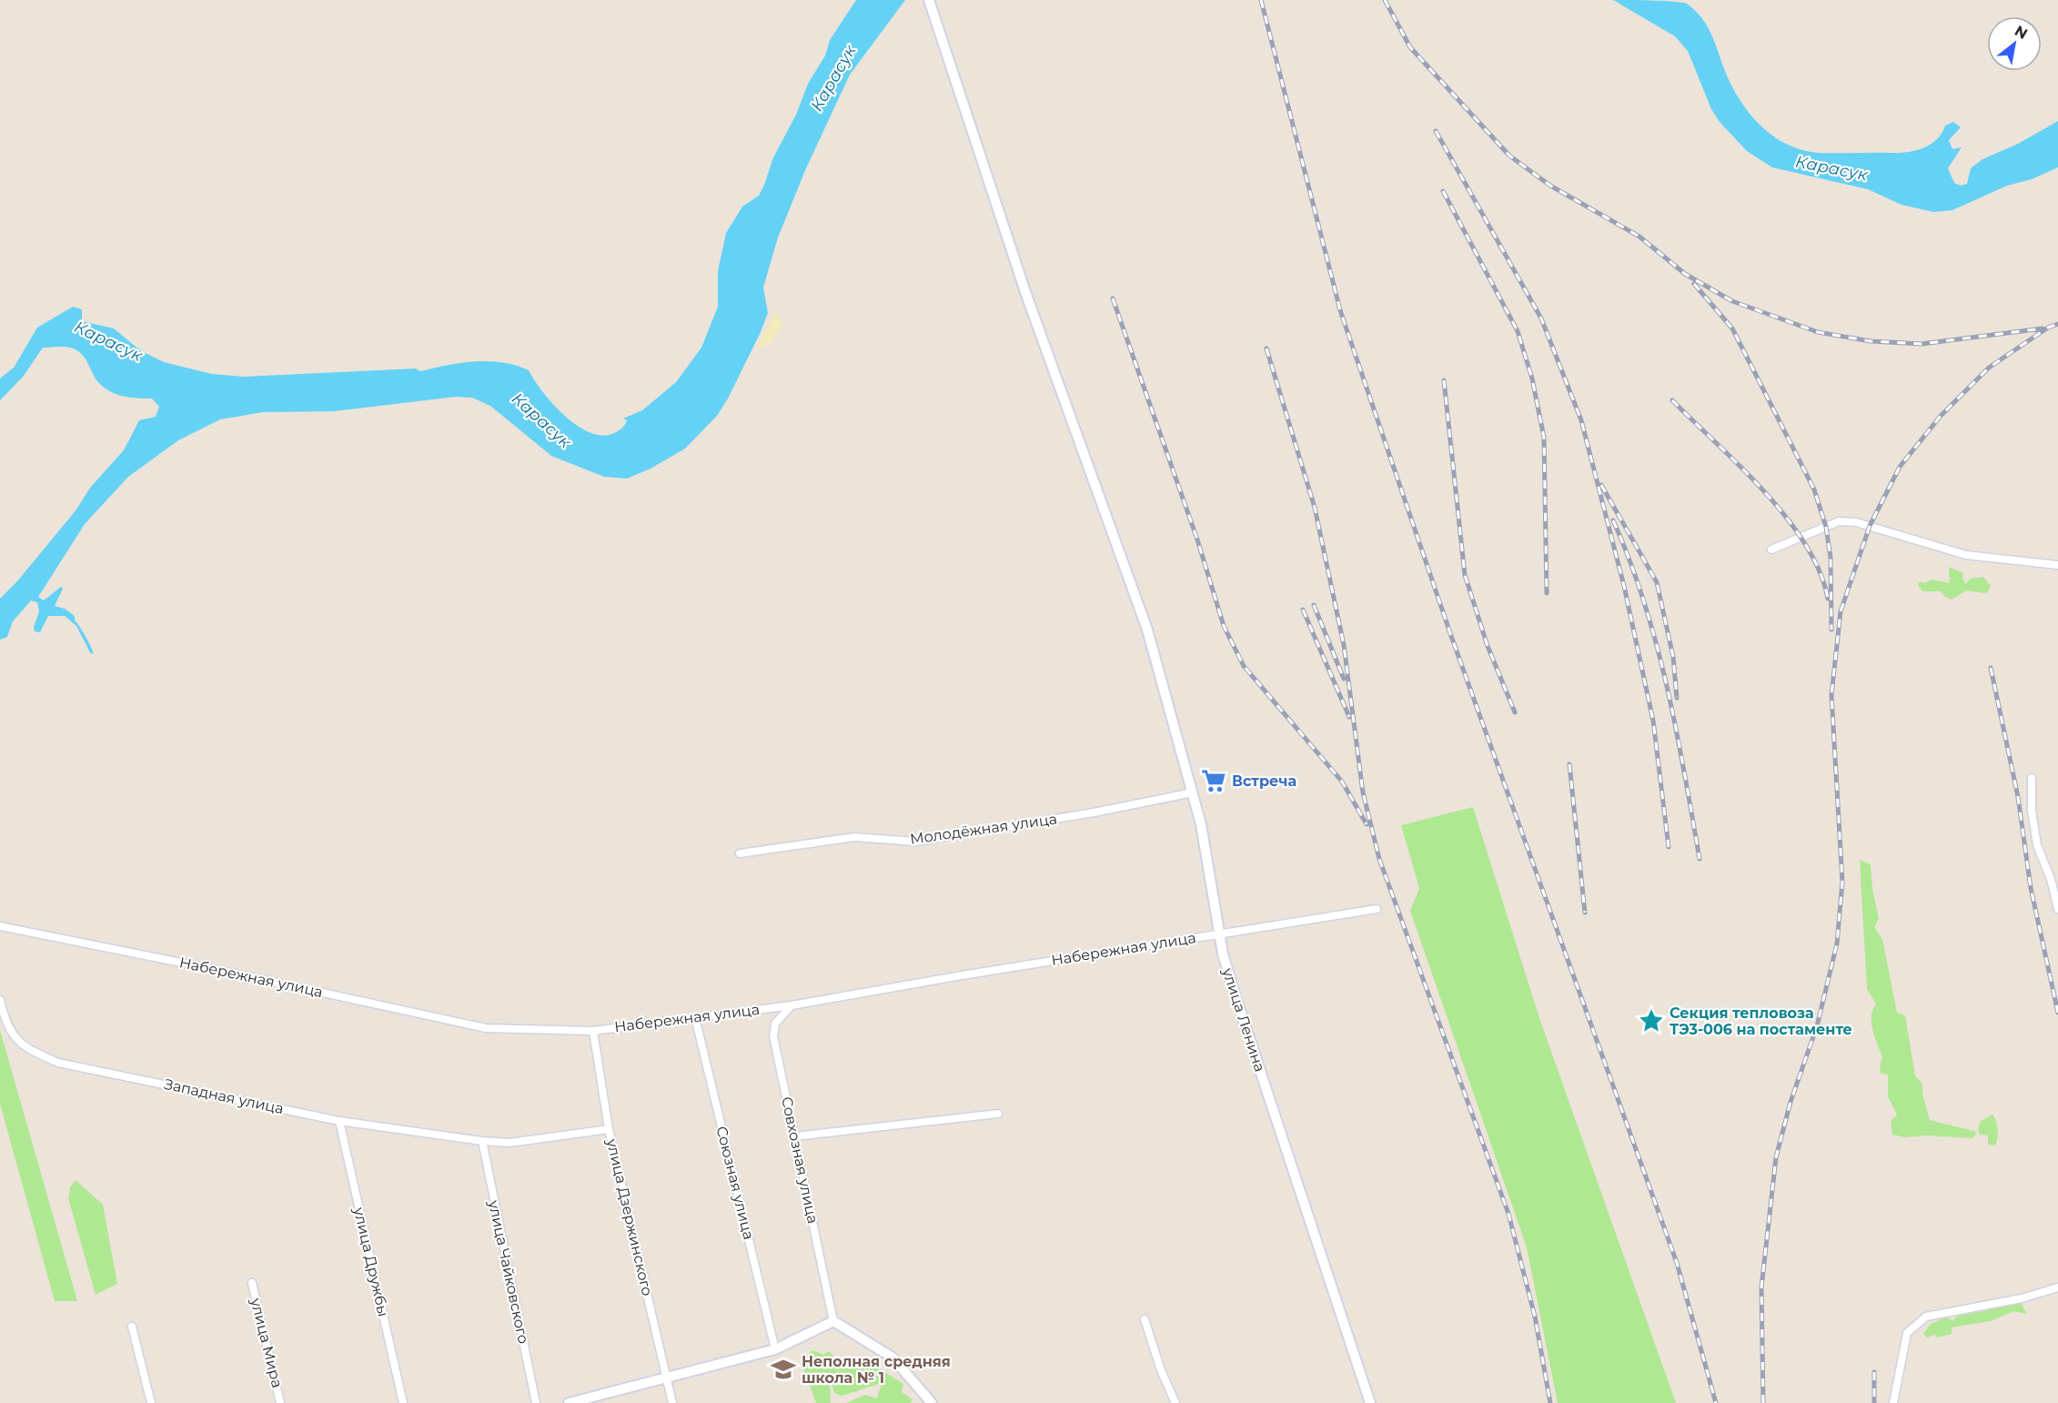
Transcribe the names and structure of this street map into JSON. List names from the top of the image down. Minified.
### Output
{"streets":{"main road":["улица Ленина"],"street":["Молодёжная улица","Набережная улица","Западная улица","Совхозная улица","Союзная улица","улица Дзержинского","улица Дружбы","улица Чайковского","улица Мира"]},"crossings":[["Молодёжная улица","улица Ленина"],["Набережная улица","улица Ленина"],["Набережная улица","Совхозная улица"],["Набережная улица","Союзная улица"],["Набережная улица","улица Дзержинского"],["Западная улица","улица Дзержинского"],["Западная улица","улица Дружбы"],["Западная улица","улица Чайковского"]],"water":["Карасук"],"places":{"supermarket":["Встреча"],"place":["Секция тепловоза ТЭ3-006 на постаменте"],"school or university":["Неполная средняя школа № 1"]},"north":"top right"}
